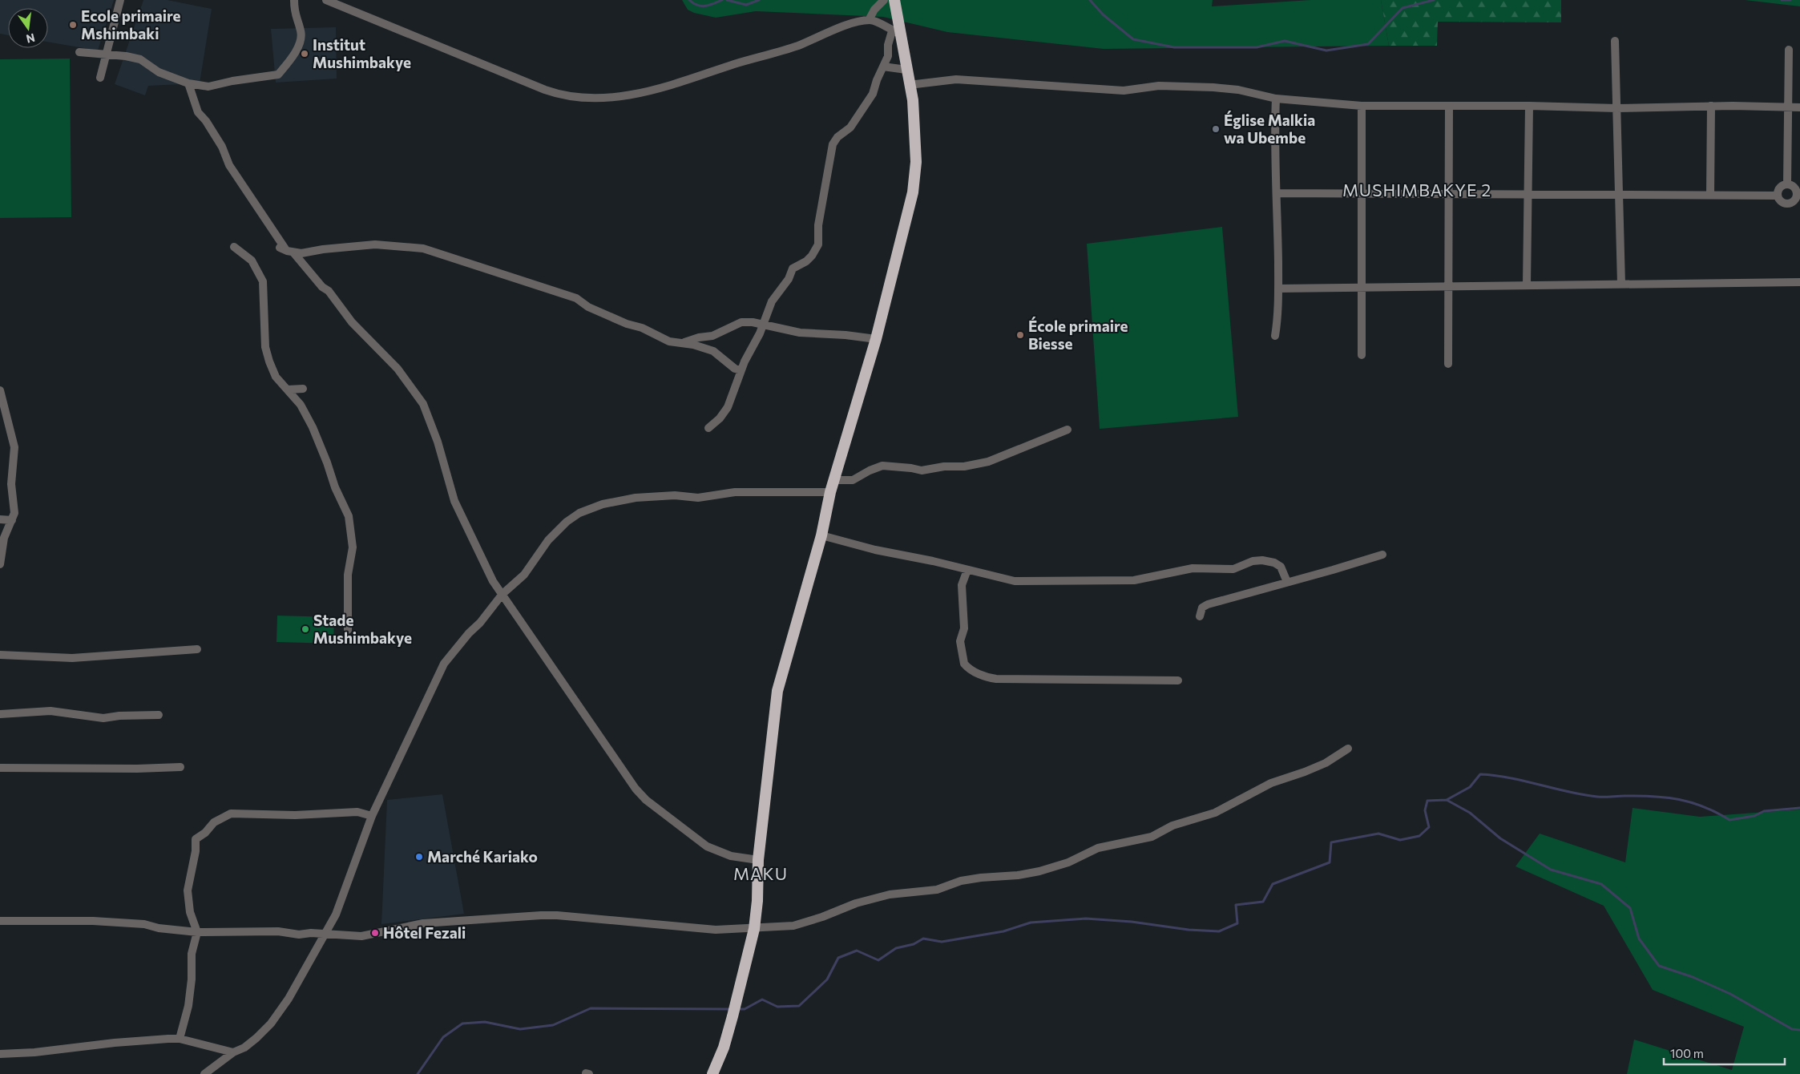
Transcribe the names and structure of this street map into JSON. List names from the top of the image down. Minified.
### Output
{"districts":["MUSHIMBAKYE 2","MAKU"],"places":["Ecole primaire Mshimbaki","Institut Mushimbakye","Église Malkia wa Ubembe","École primaire Biesse","Stade Mushimbakye","Marché Kariako","Hôtel Fezali"],"scale_bar":"100 m","north":"bottom"}
